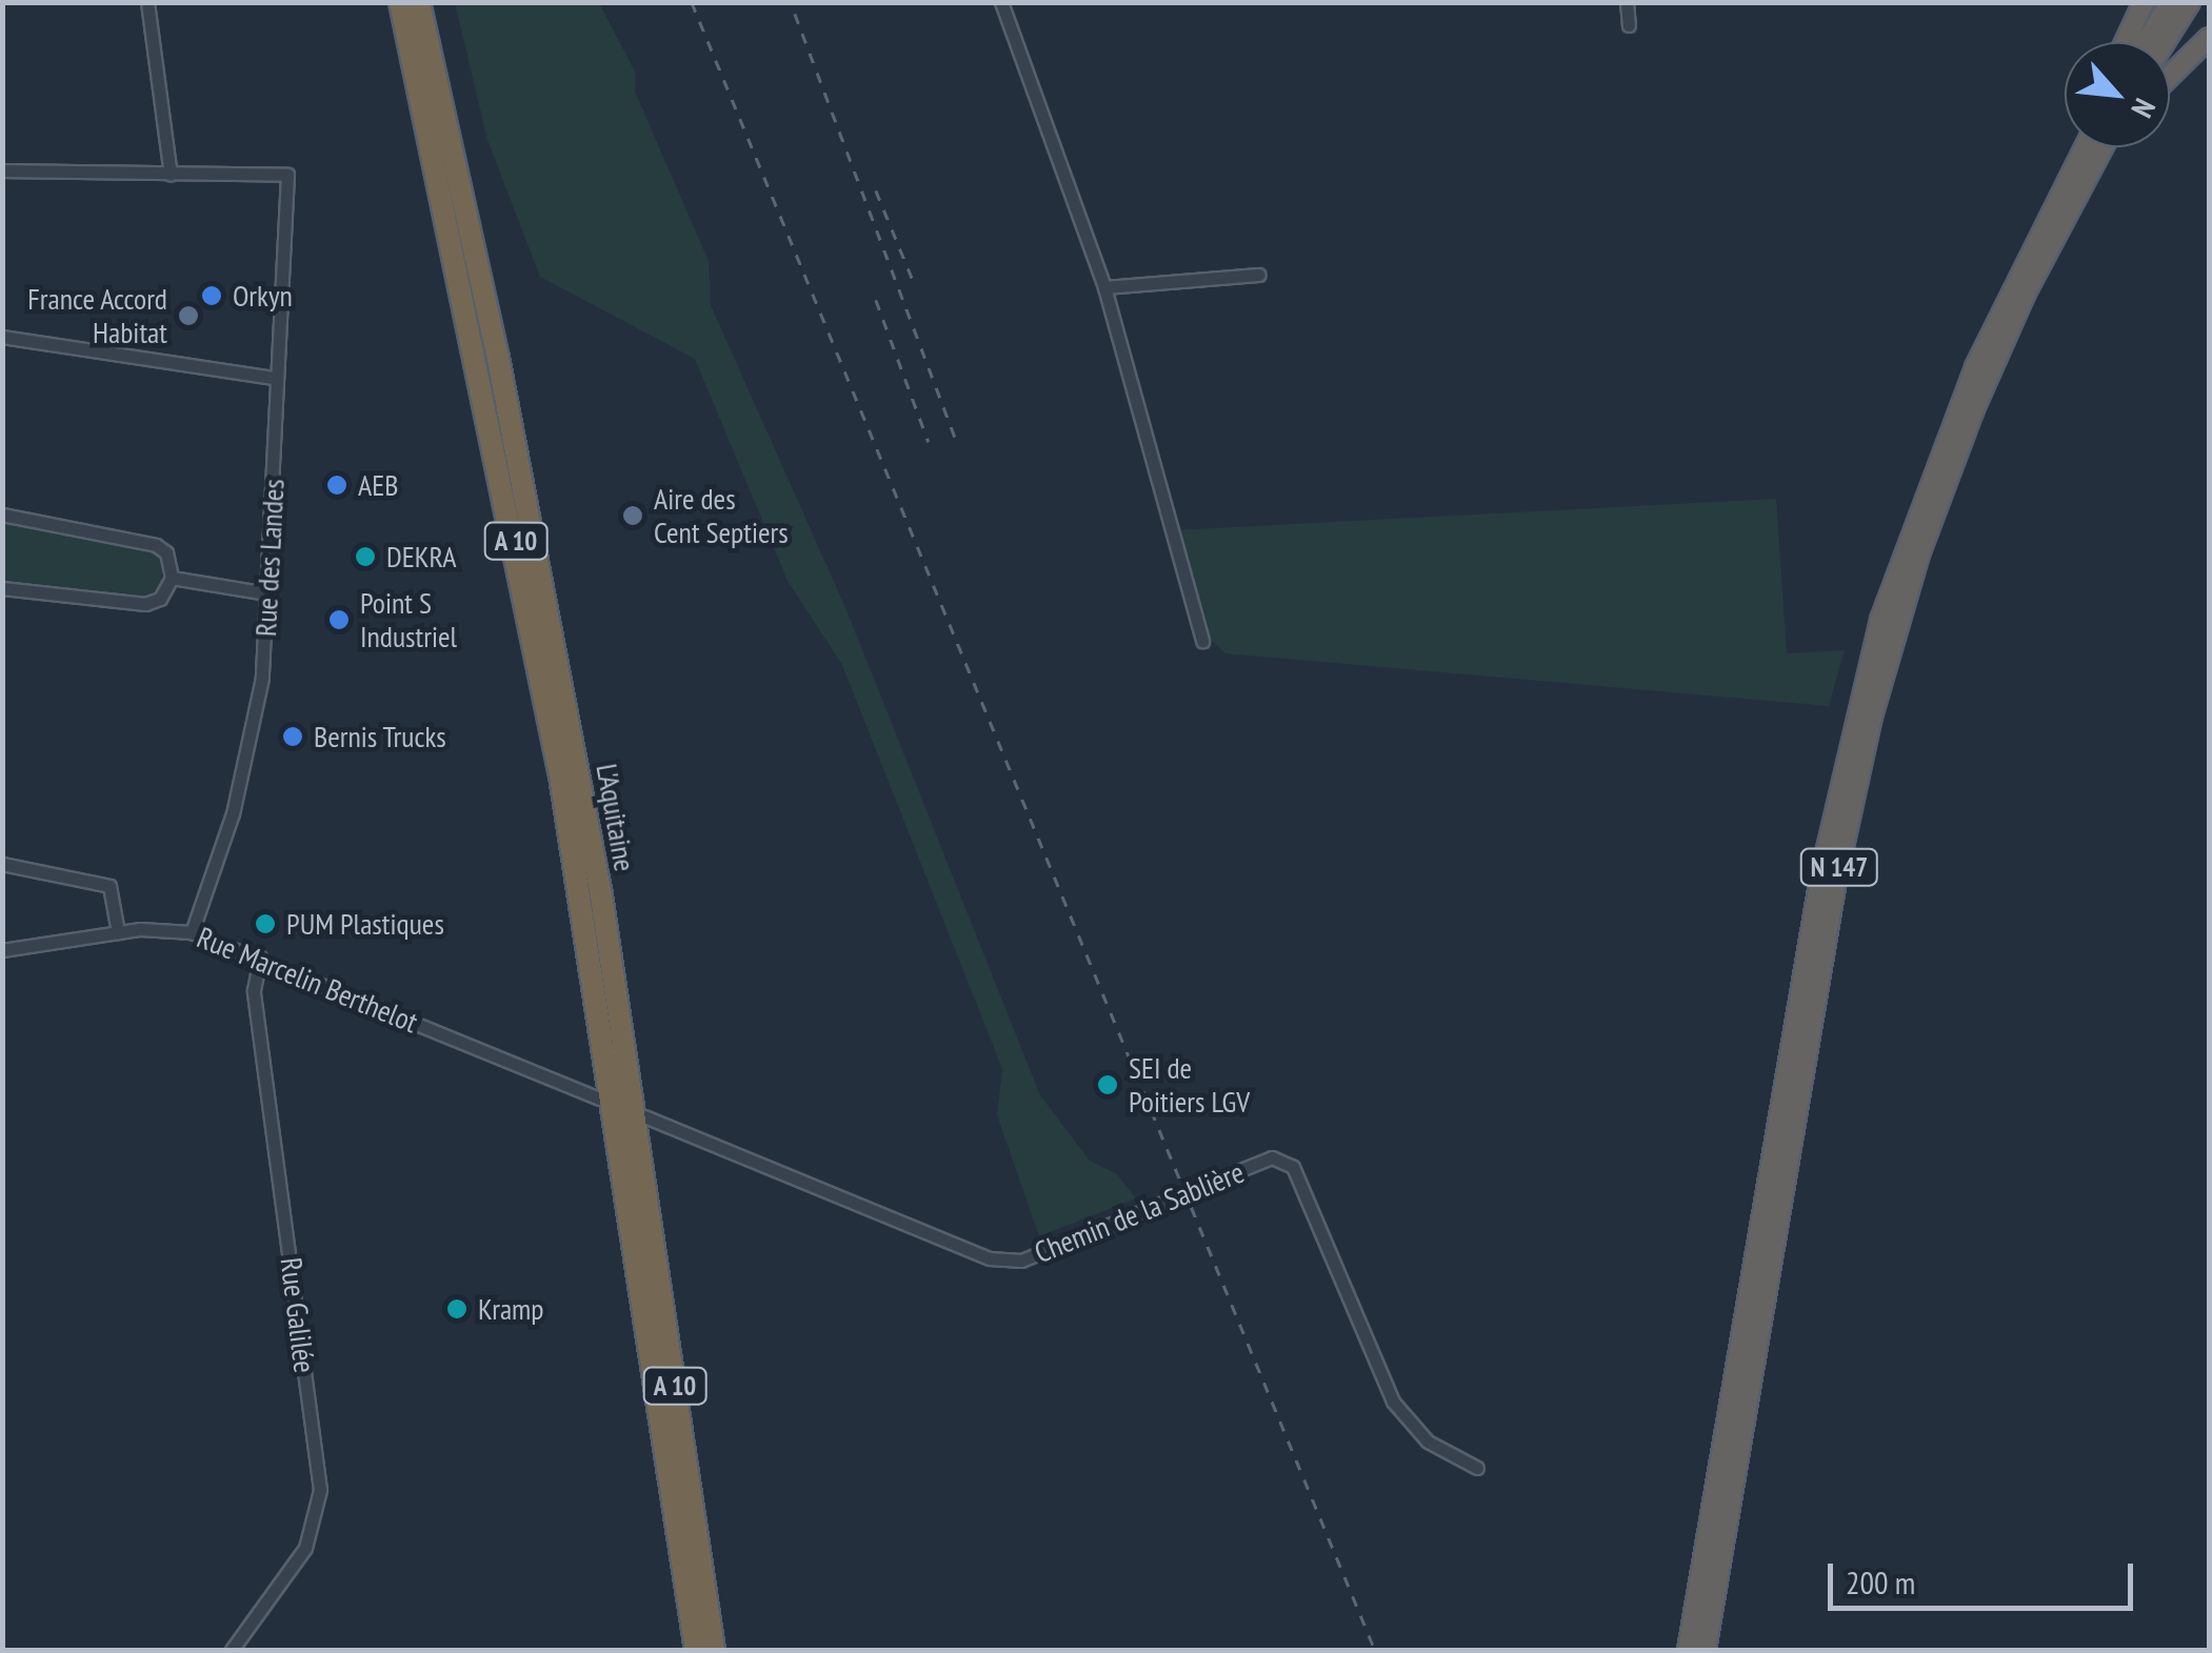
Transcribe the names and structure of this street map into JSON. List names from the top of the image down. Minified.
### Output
{"streets":{"highway":["A 10","L'Aquitaine","N 147"],"street":["Rue des Landes","Rue Marcelin Berthelot","Chemin de la Sablière","Rue Galilée"]},"crossings":[["Rue des Landes","Rue Marcelin Berthelot"],["Rue Marcelin Berthelot","Rue Galilée"]],"places":["Orkyn","France Accord Habitat","AEB","Aire des Cent Septiers","DEKRA","Point S Industriel","Bernis Trucks","PUM Plastiques","SEI de Poitiers LGV","Kramp"],"scale_bar":"200 m","north":"bottom right"}
